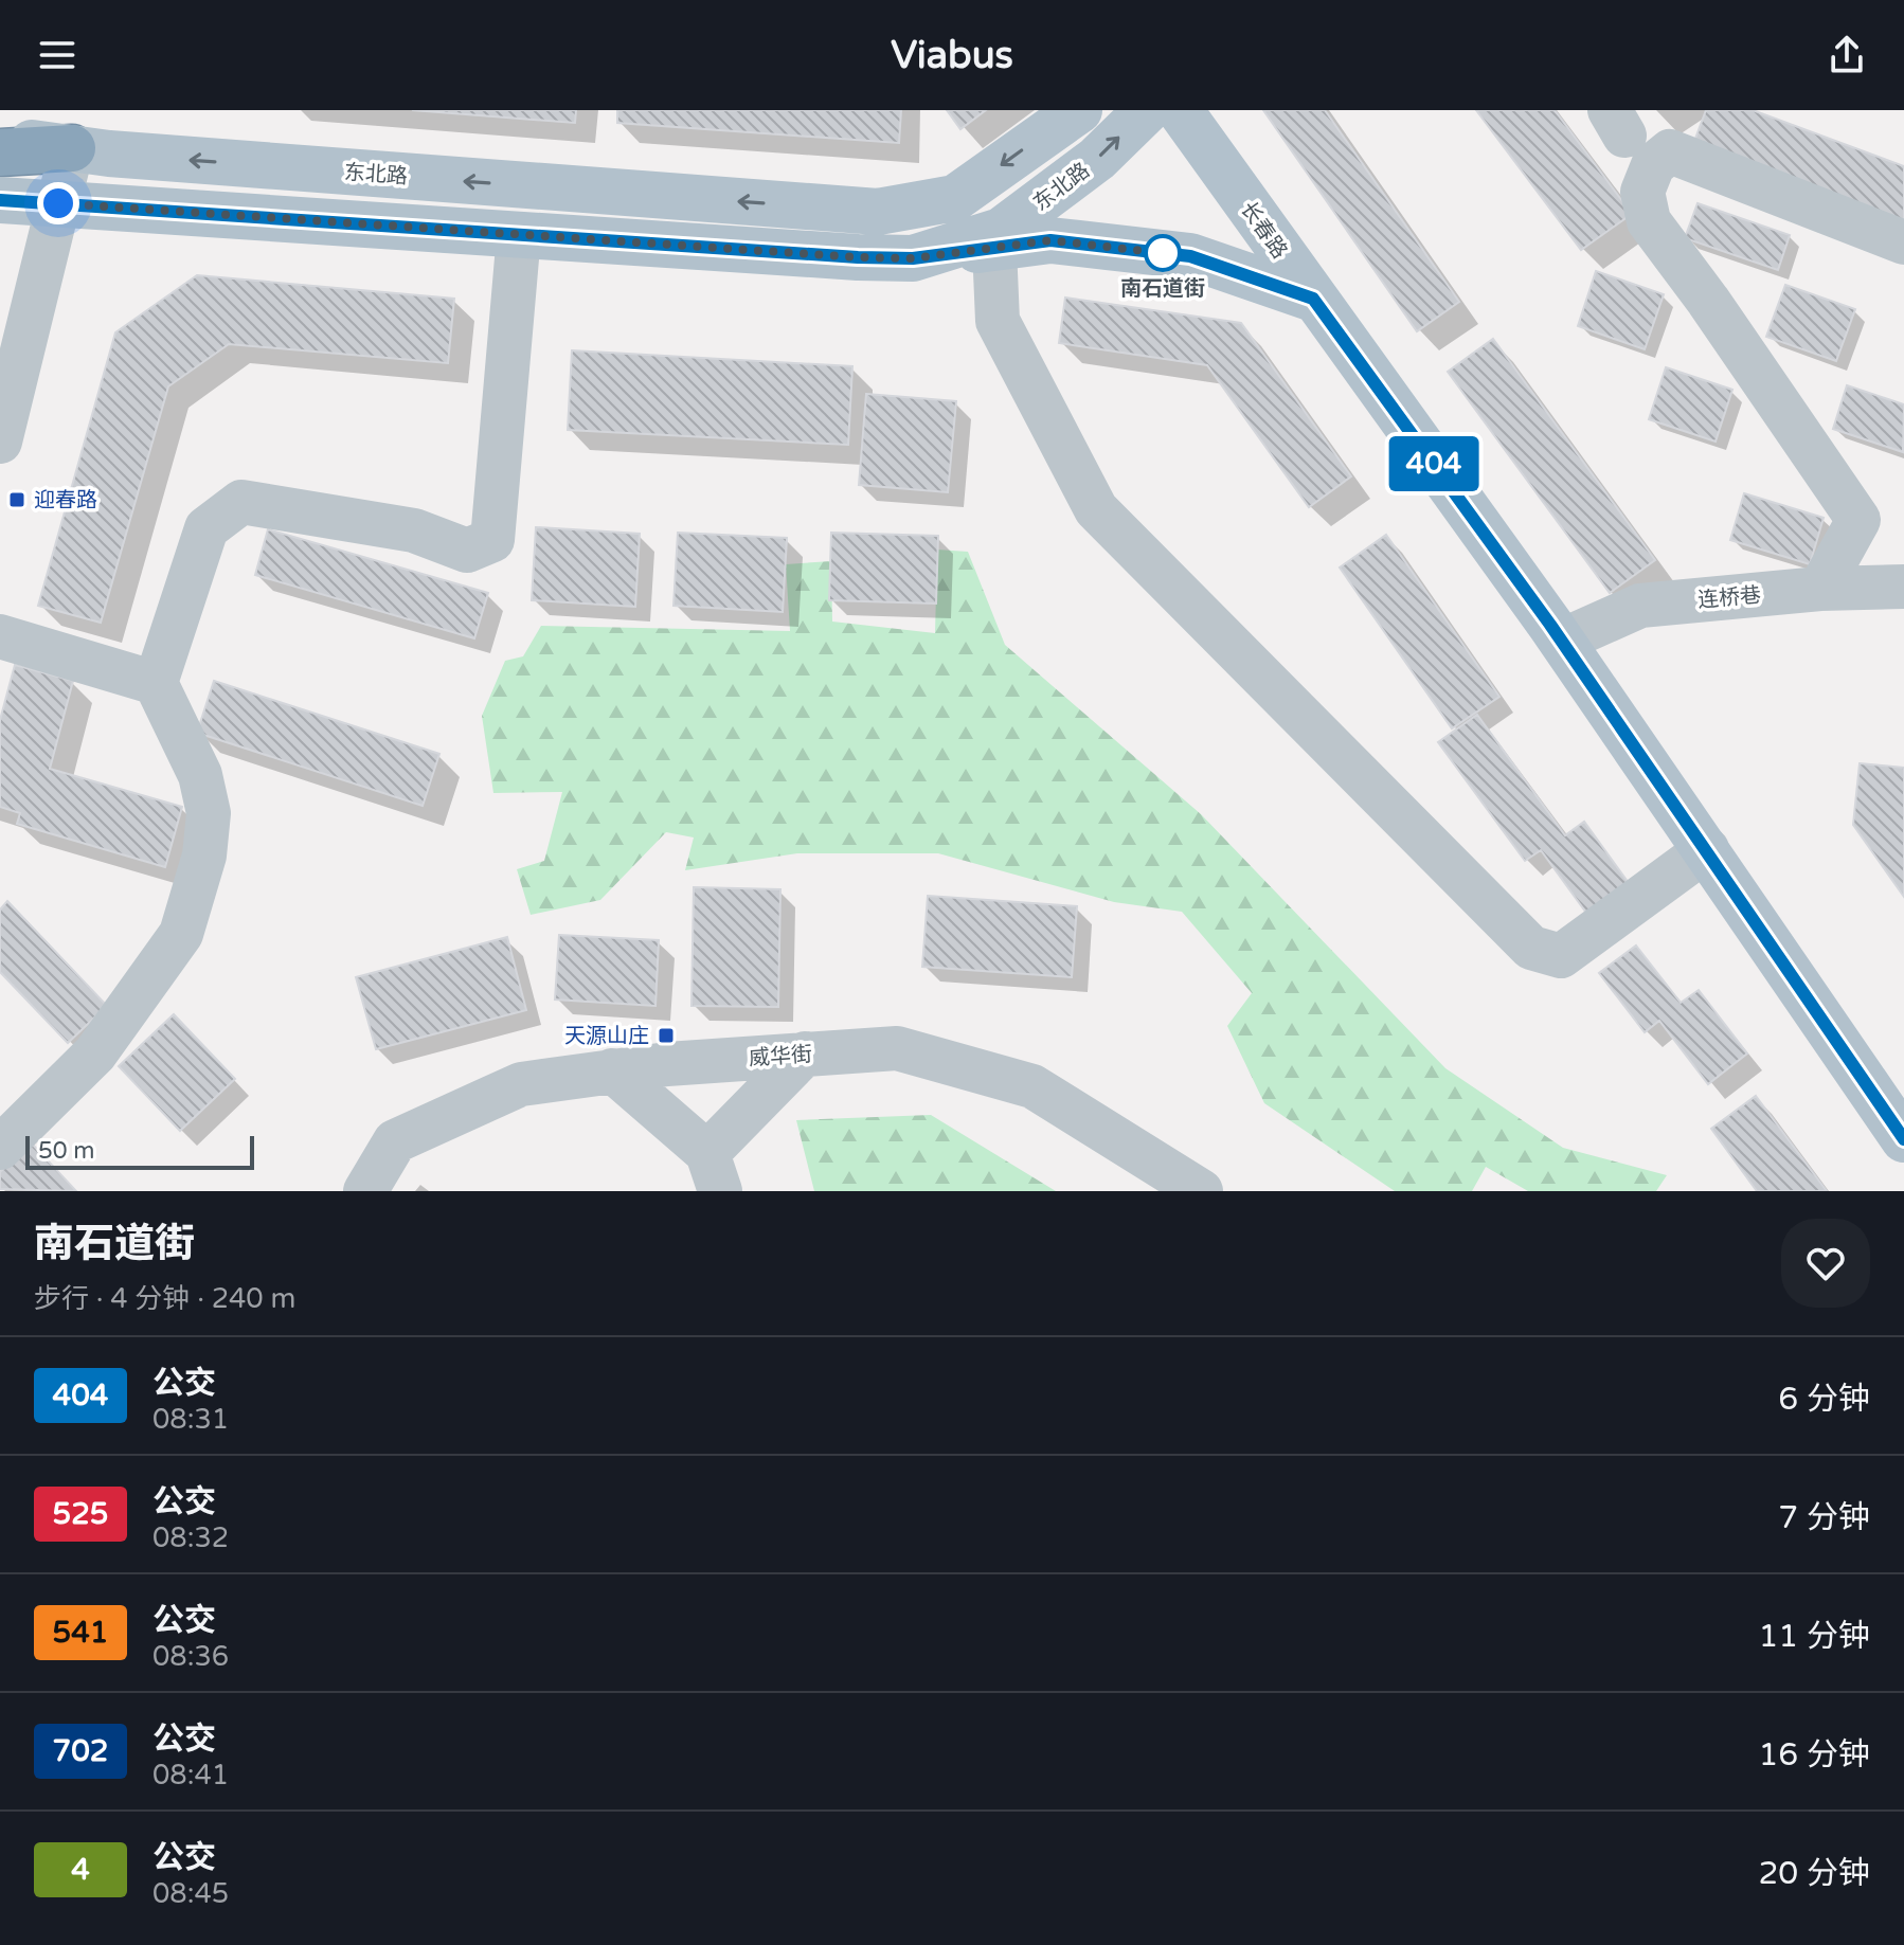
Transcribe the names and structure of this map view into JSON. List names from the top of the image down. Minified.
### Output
{"streets":{"main road":["东北路","长春路"],"street":["连桥巷","威华街"]},"crossings":[["长春路","连桥巷"]],"places":{"other":["南石道街"],"transit":["迎春路","天源山庄"]},"lines":["bus line 404"],"scale_bar":"50 m","page":{"header":"Viabus","on_map":"404","scale":"50 m","heading":["南石道街","步行 · 4 分钟 · 240 m"],"list":[{"mark":"404","name":"公交","note":"08:31","value":"6 分钟"},{"mark":"525","name":"公交","note":"08:32","value":"7 分钟"},{"mark":"541","name":"公交","note":"08:36","value":"11 分钟"},{"mark":"702","name":"公交","note":"08:41","value":"16 分钟"},{"mark":"4","name":"公交","note":"08:45","value":"20 分钟"}]}}
